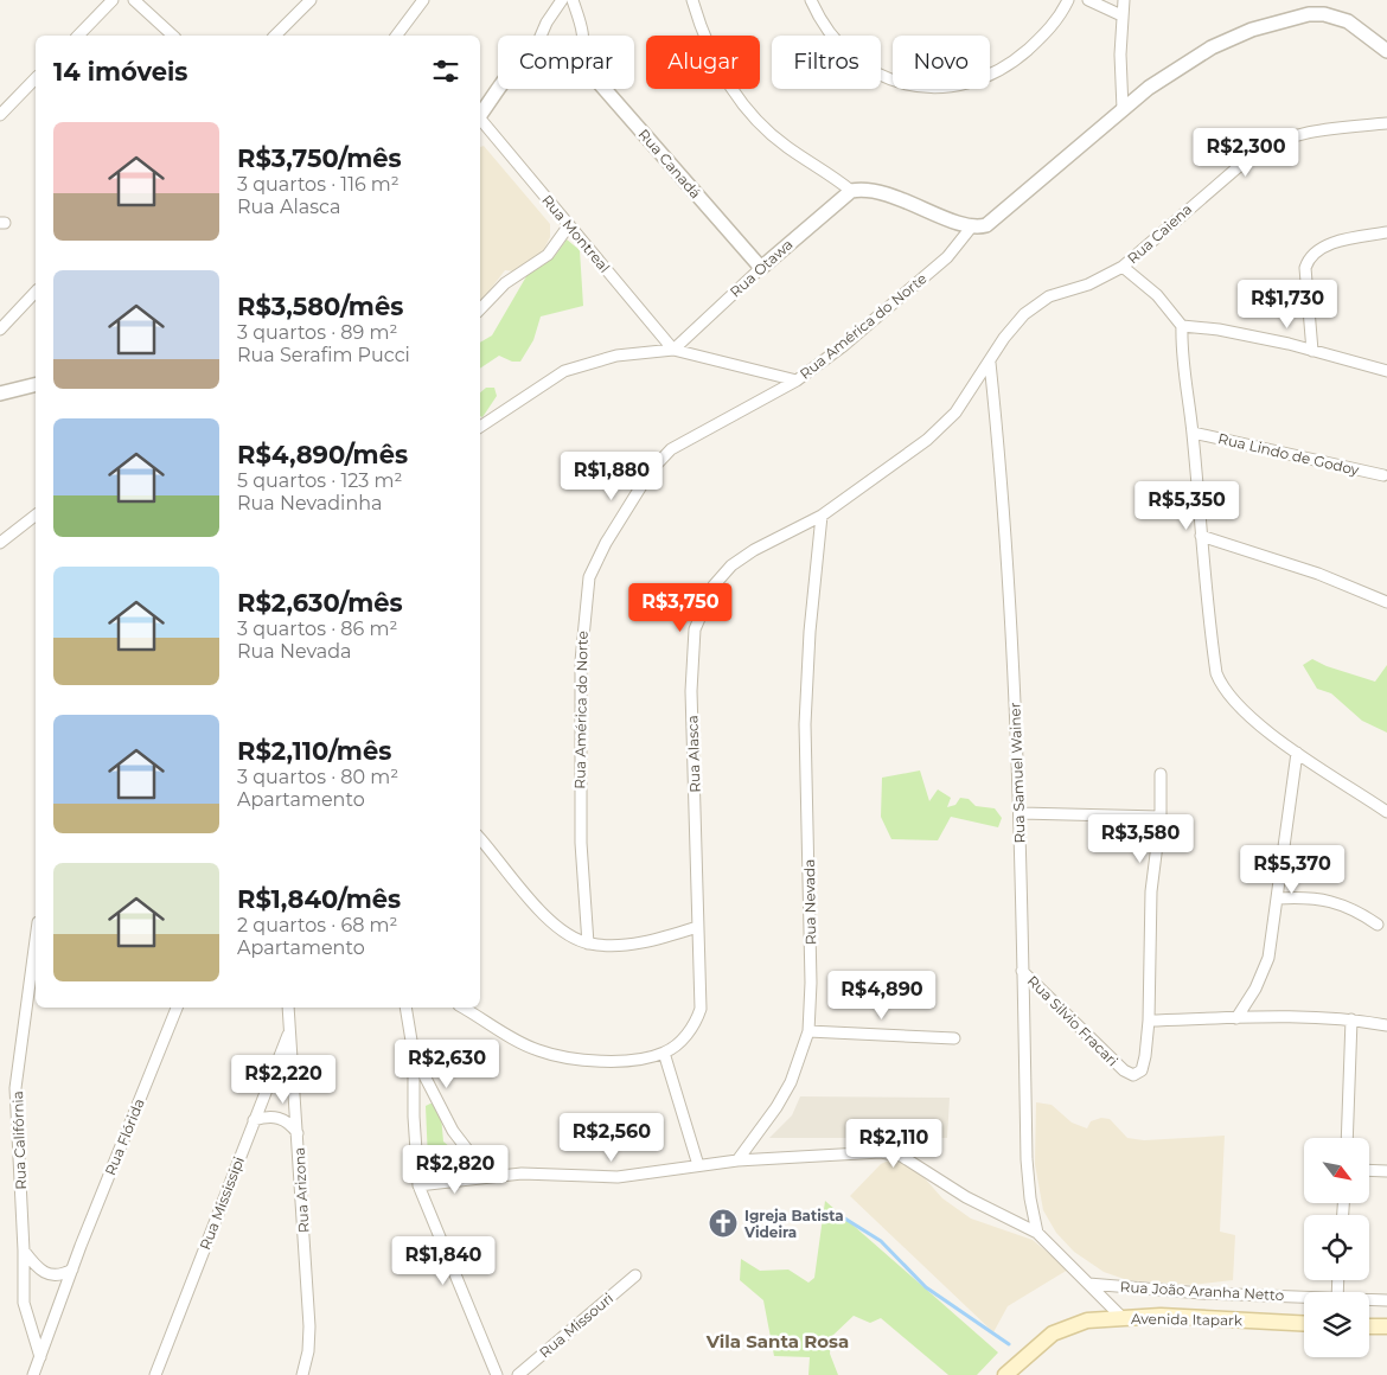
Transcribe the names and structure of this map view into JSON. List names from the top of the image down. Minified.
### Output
{"streets":{"main road":["Avenida Itapark"],"street":["Rua Canadá","Rua Montreal","Rua Caiena","Rua Otawa","Rua América do Norte","Rua Lindo de Godoy","Rua Alasca","Rua Samuel Wainer","Rua Nevada","Rua Silvio Fracari","Rua Flórida","Rua Califórnia","Rua Arizona","Rua Mississipi","Rua João Aranha Netto","Rua Missouri"]},"crossings":[["Rua Canadá","Rua Otawa"],["Rua Montreal","Rua Otawa"],["Rua Alasca","Rua Samuel Wainer"],["Rua Alasca","Rua Nevada"],["Rua Samuel Wainer","Rua Silvio Fracari"],["Rua Flórida","Rua Califórnia"],["Rua Arizona","Rua Mississipi"]],"districts":["Vila Santa Rosa"],"places":{"church":["Igreja Batista Videira"]},"north":"bottom right","page":{"chip":["Comprar","Alugar","Filtros","Novo"],"heading":"14 imóveis","list":[{"name":"R$3,750/mês","note":"3 quartos · 116 m² · Rua Alasca"},{"name":"R$3,580/mês","note":"3 quartos · 89 m² · Rua Serafim Pucci"},{"name":"R$4,890/mês","note":"5 quartos · 123 m² · Rua Nevadinha"},{"name":"R$2,630/mês","note":"3 quartos · 86 m² · Rua Nevada"},{"name":"R$2,110/mês","note":"3 quartos · 80 m² · Apartamento"},{"name":"R$1,840/mês","note":"2 quartos · 68 m² · Apartamento"}],"price":["R$2,300","R$1,730","R$1,880","R$5,350","R$3,750","R$3,580","R$5,370","R$4,890","R$2,630","R$2,220","R$2,560","R$2,110","R$2,820","R$1,840"]}}
